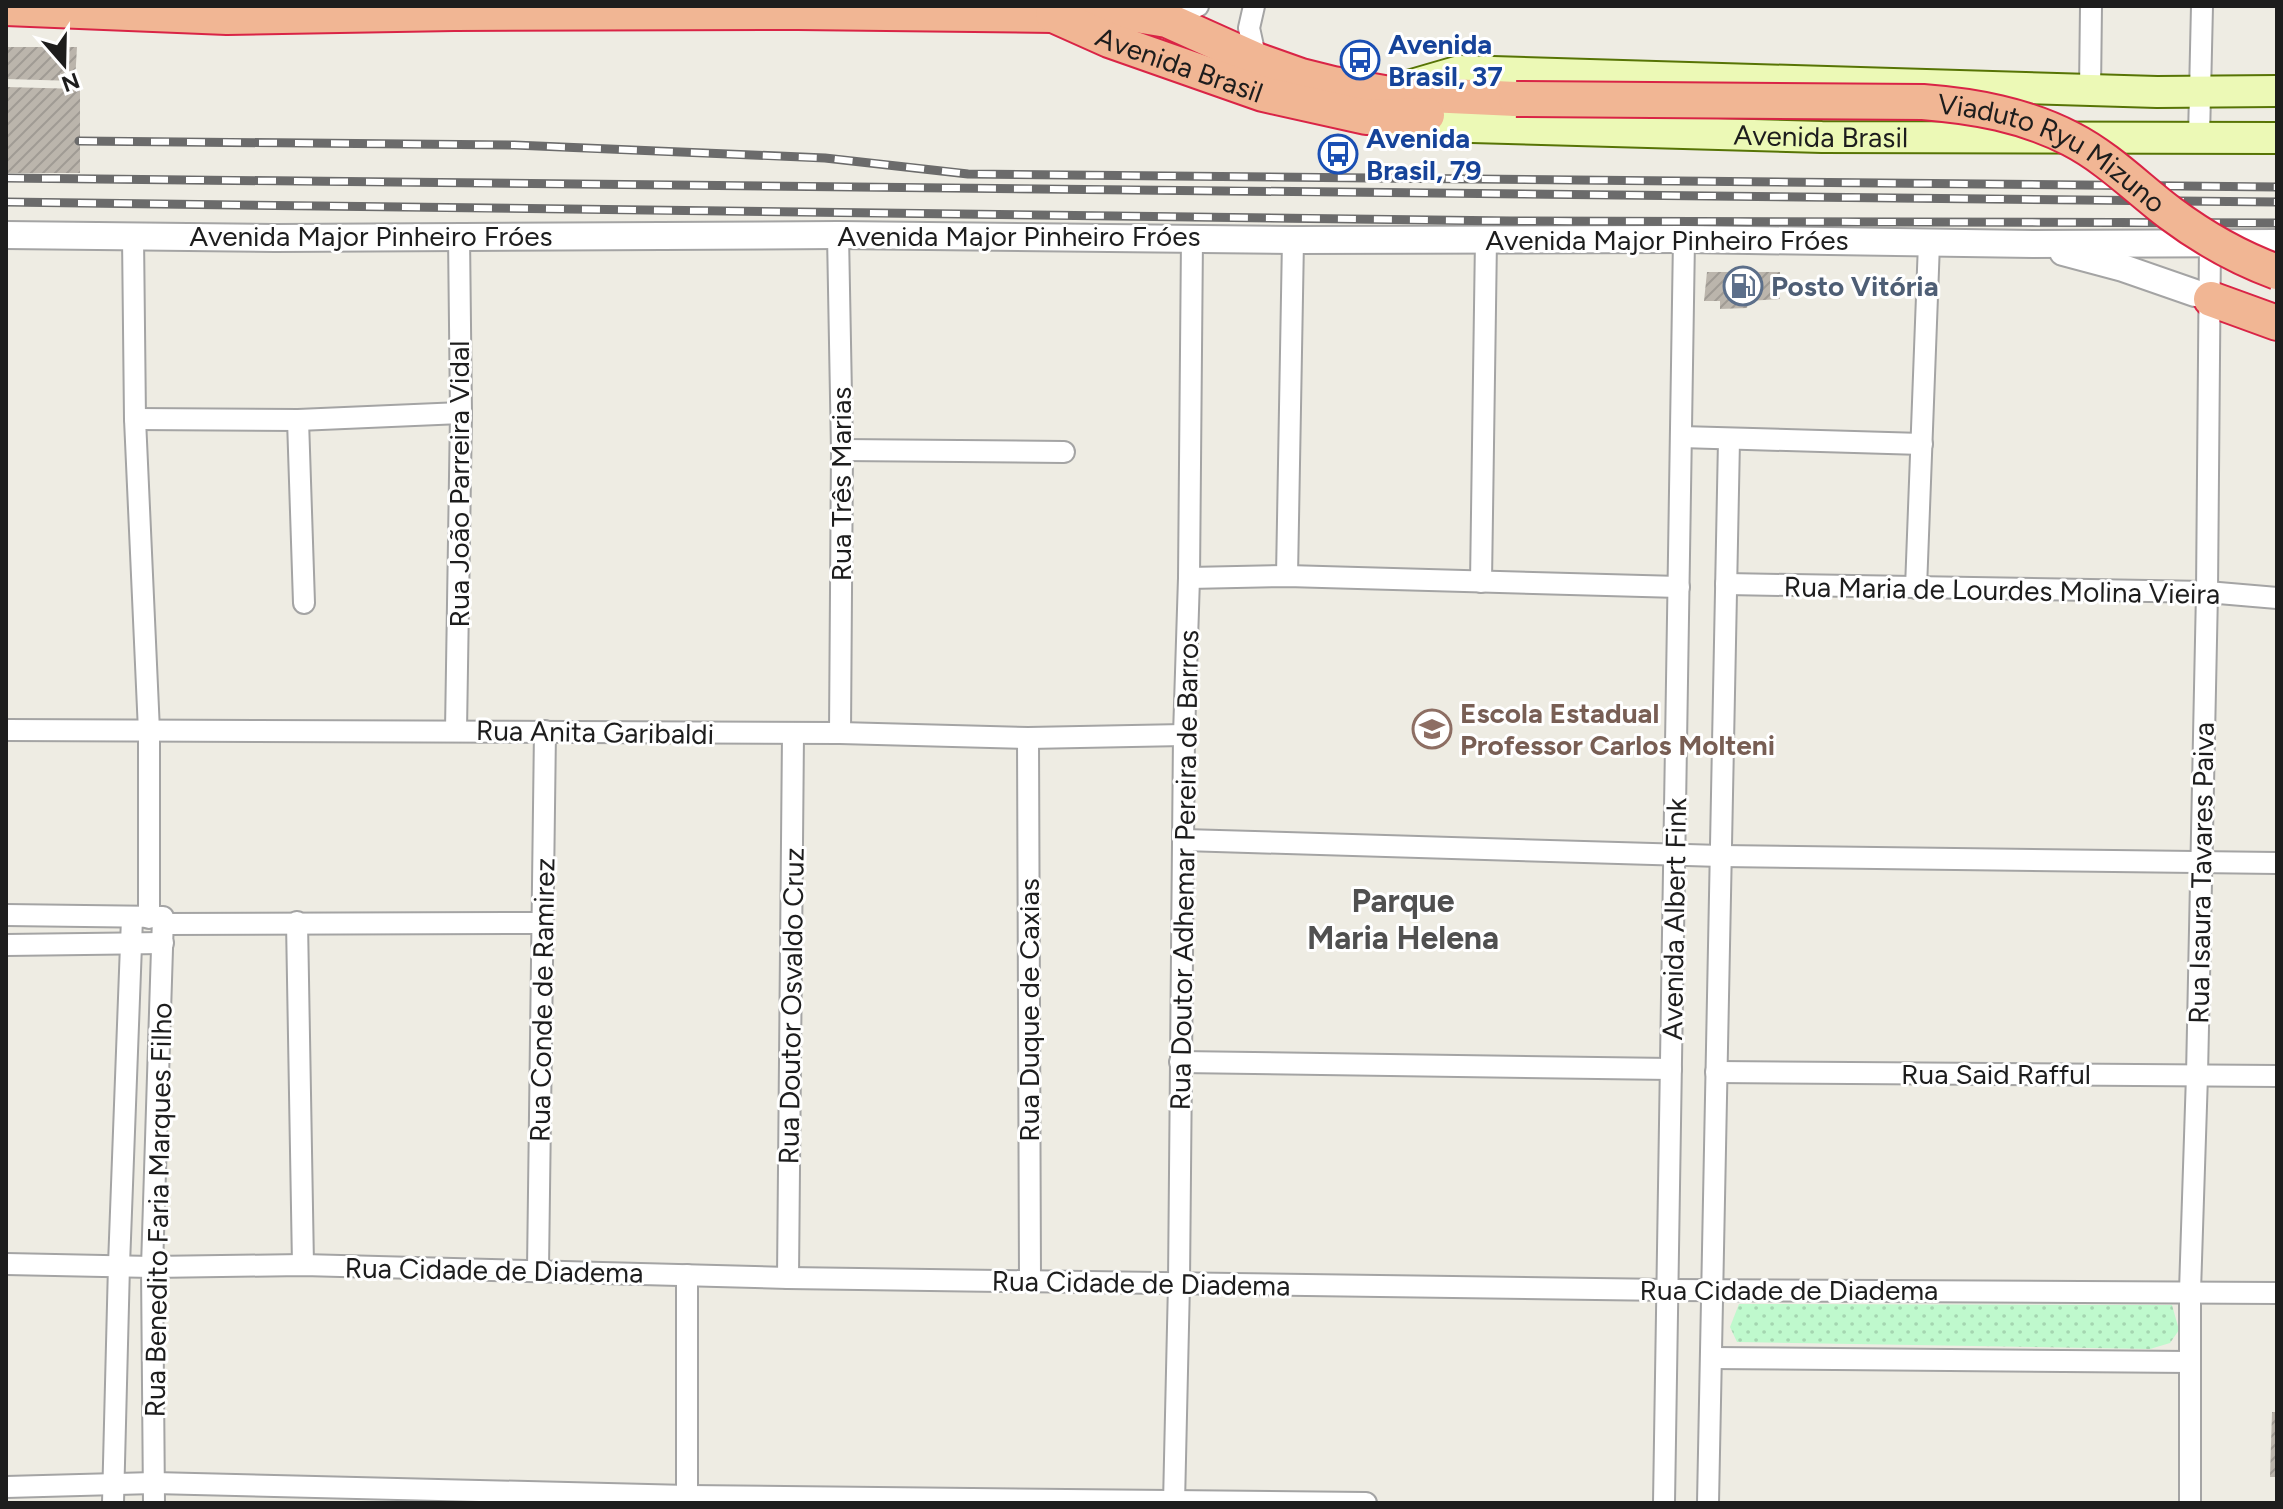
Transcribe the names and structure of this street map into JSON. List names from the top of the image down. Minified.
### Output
{"streets":{"highway":["Avenida Brasil","Viaduto Ryu Mizuno"],"street":["Avenida Major Pinheiro Fróes","Rua João Parreira Vidal","Rua Três Marias","Rua Maria de Lourdes Molina Vieira","Rua Anita Garibaldi","Rua Doutor Adhemar Pereira de Barros","Rua Isaura Tavares Paiva","Avenida Albert Fink","Rua Conde de Ramirez","Rua Doutor Osvaldo Cruz","Rua Duque de Caxias","Rua Said Rafful","Rua Benedito Faria Marques Filho","Rua Cidade de Diadema"]},"crossings":[["Avenida Brasil","Viaduto Ryu Mizuno"],["Avenida Major Pinheiro Fróes","Rua João Parreira Vidal"],["Avenida Major Pinheiro Fróes","Rua Três Marias"],["Avenida Major Pinheiro Fróes","Rua Doutor Adhemar Pereira de Barros"],["Avenida Major Pinheiro Fróes","Rua Isaura Tavares Paiva"],["Avenida Major Pinheiro Fróes","Avenida Albert Fink"],["Rua João Parreira Vidal","Rua Anita Garibaldi"],["Rua Três Marias","Rua Anita Garibaldi"],["Rua Maria de Lourdes Molina Vieira","Rua Isaura Tavares Paiva"],["Rua Maria de Lourdes Molina Vieira","Avenida Albert Fink"],["Rua Anita Garibaldi","Rua Doutor Adhemar Pereira de Barros"],["Rua Anita Garibaldi","Rua Conde de Ramirez"],["Rua Anita Garibaldi","Rua Doutor Osvaldo Cruz"],["Rua Anita Garibaldi","Rua Duque de Caxias"],["Rua Doutor Adhemar Pereira de Barros","Rua Cidade de Diadema"],["Rua Isaura Tavares Paiva","Rua Said Rafful"],["Rua Isaura Tavares Paiva","Rua Cidade de Diadema"],["Avenida Albert Fink","Rua Said Rafful"],["Avenida Albert Fink","Rua Cidade de Diadema"],["Rua Conde de Ramirez","Rua Cidade de Diadema"],["Rua Doutor Osvaldo Cruz","Rua Cidade de Diadema"],["Rua Duque de Caxias","Rua Cidade de Diadema"],["Rua Benedito Faria Marques Filho","Rua Cidade de Diadema"]],"districts":["Parque Maria Helena"],"places":{"bus stop":["Avenida Brasil, 37","Avenida Brasil, 79"],"fuel station":["Posto Vitória"],"school or university":["Escola Estadual Professor Carlos Molteni"]},"north":"bottom"}
